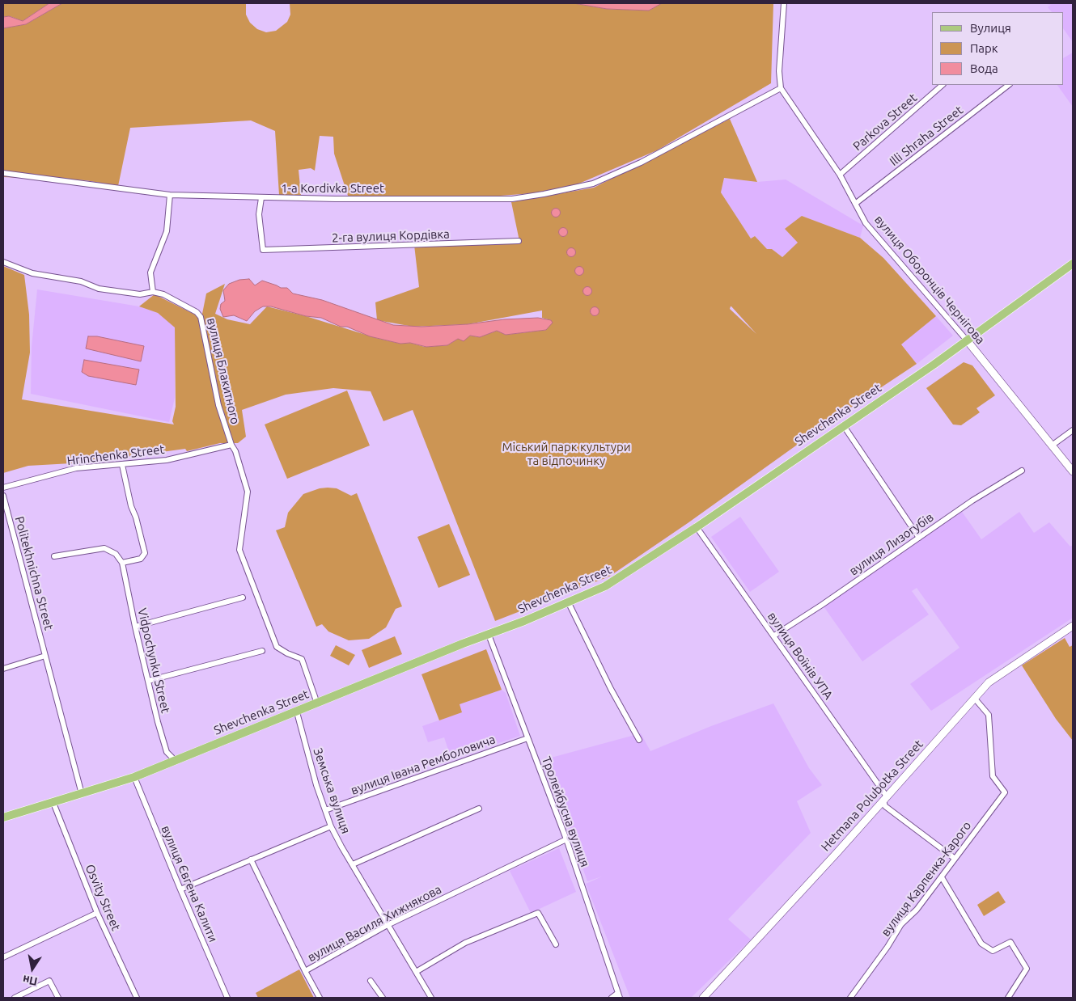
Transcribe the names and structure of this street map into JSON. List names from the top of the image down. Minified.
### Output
{"streets":{"main road":["Shevchenka Street"],"street":["Parkova Street","Illi Shraha Street","1-a Kordivka Street","2-га вулиця Кордівка","вулиця Оборонців Чернігова","вулиця Блакитного","Hrinchenka Street","вулиця Лизогубів","Politekhnichna Street","вулиця Воїнів УПА","Vidpochynku Street","вулиця Івана Ремболовича","Земська вулиця","Hetmana Polubotka Street","Тролейбусна вулиця","вулиця Карпенка-Карого","вулиця Євгена Калити","Osvity Street","вулиця Василя Хижнякова"]},"crossings":[["Parkova Street","вулиця Оборонців Чернігова"],["Illi Shraha Street","вулиця Оборонців Чернігова"],["1-a Kordivka Street","2-га вулиця Кордівка"],["1-a Kordivka Street","вулиця Оборонців Чернігова"],["вулиця Оборонців Чернігова","Shevchenka Street"],["вулиця Блакитного","Shevchenka Street"],["вулиця Блакитного","Hrinchenka Street"],["Shevchenka Street","Politekhnichna Street"],["Shevchenka Street","вулиця Воїнів УПА"],["Shevchenka Street","Vidpochynku Street"],["Shevchenka Street","Земська вулиця"],["Shevchenka Street","Тролейбусна вулиця"],["Shevchenka Street","вулиця Євгена Калити"],["Shevchenka Street","Osvity Street"],["вулиця Лизогубів","вулиця Воїнів УПА"],["вулиця Воїнів УПА","Hetmana Polubotka Street"],["вулиця Воїнів УПА","вулиця Карпенка-Карого"],["вулиця Івана Ремболовича","Земська вулиця"],["вулиця Івана Ремболовича","Тролейбусна вулиця"],["Земська вулиця","вулиця Василя Хижнякова"],["Hetmana Polubotka Street","вулиця Карпенка-Карого"],["Тролейбусна вулиця","вулиця Василя Хижнякова"]],"parks":["Міський парк культури та відпочинку"],"legend":["Вулиця","Парк","Вода"],"north":"bottom"}
